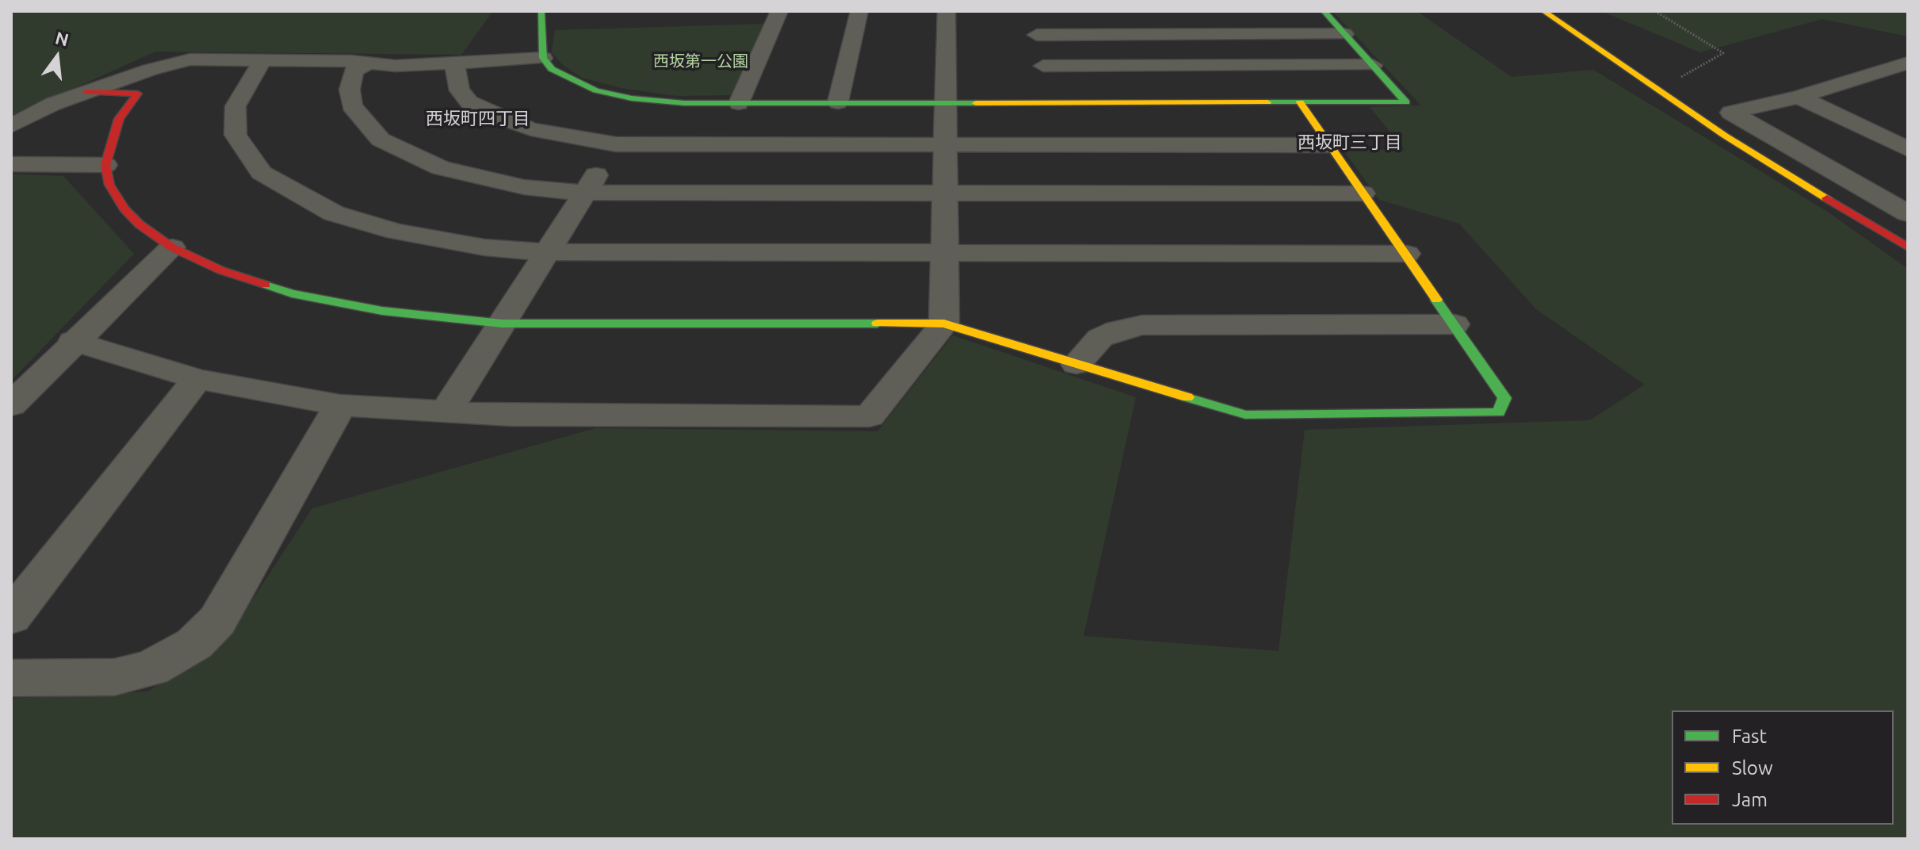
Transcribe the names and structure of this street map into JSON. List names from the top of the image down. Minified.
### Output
{"districts":["西坂町四丁目","西坂町三丁目"],"parks":["西坂第一公園"],"legend":["Fast","Slow","Jam"],"north":"top"}
